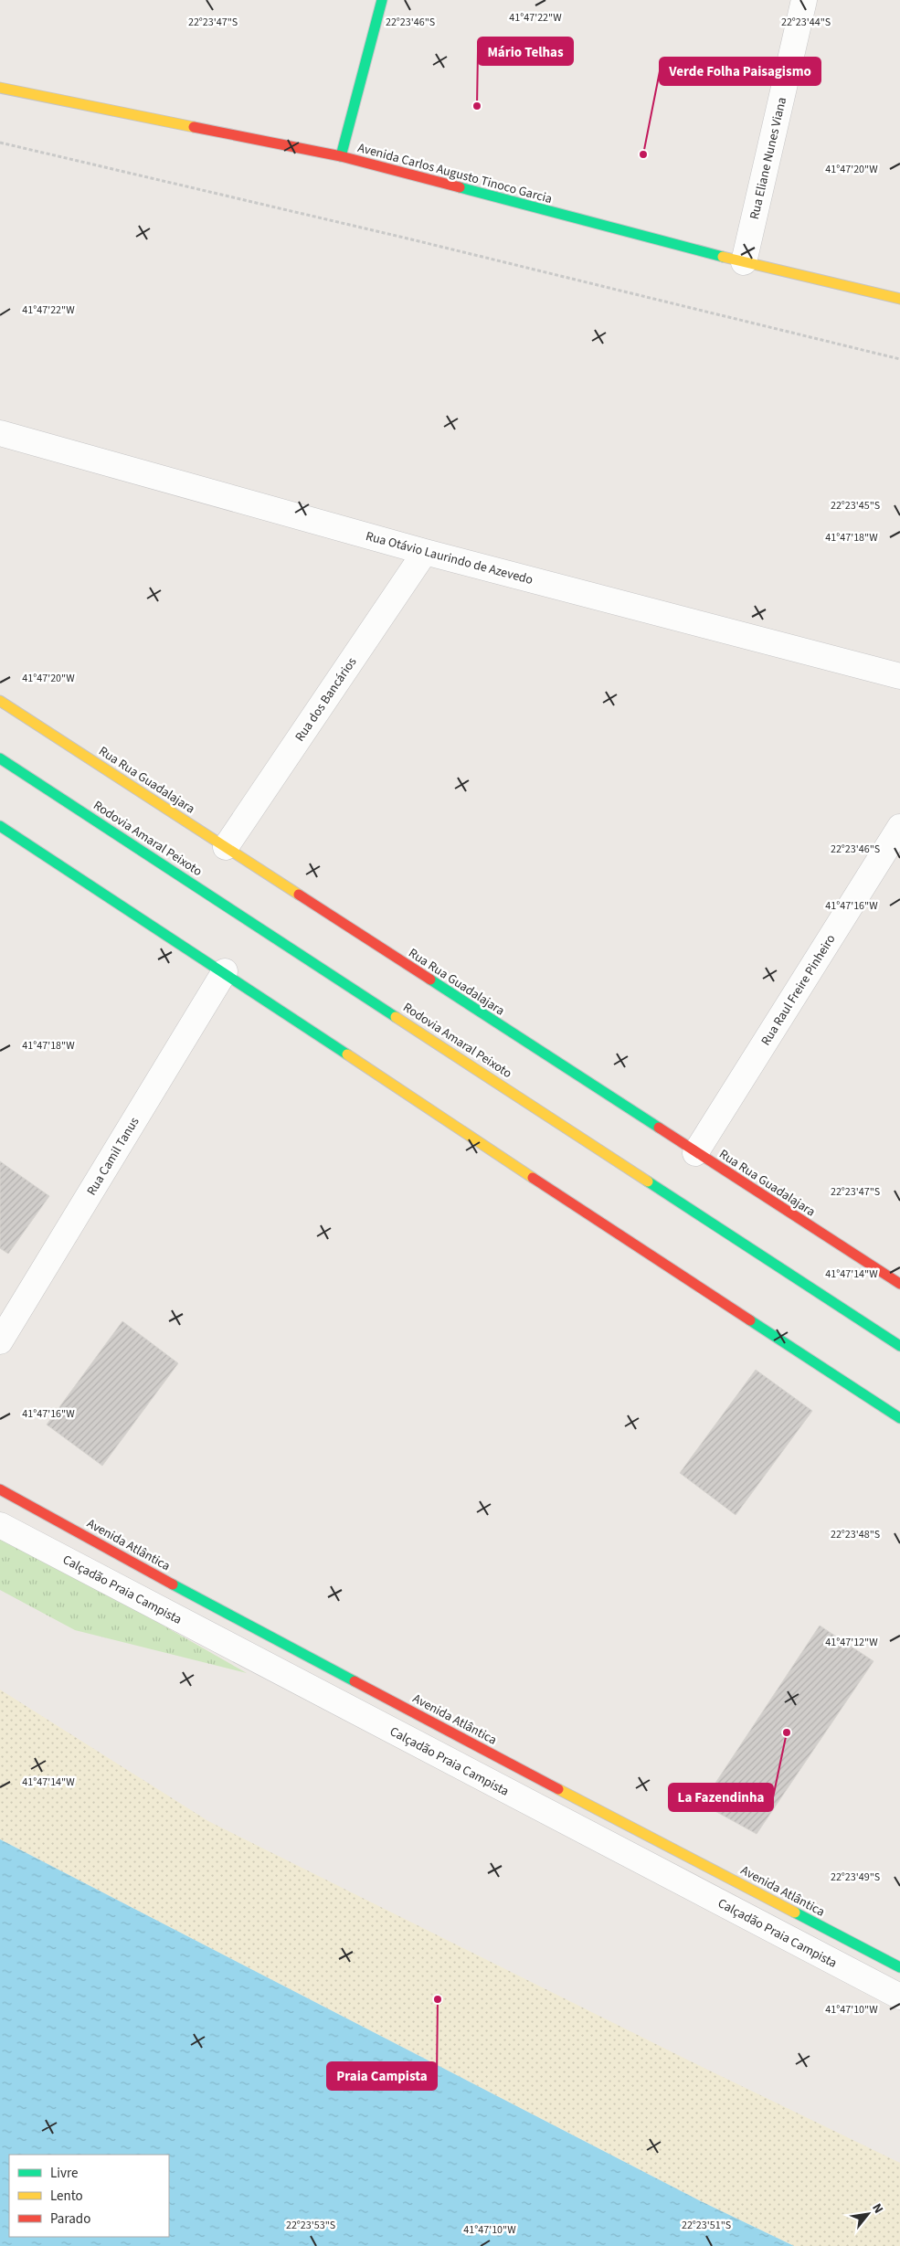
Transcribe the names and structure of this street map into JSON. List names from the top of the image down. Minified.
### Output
{"streets":{"main road":["Avenida Carlos Augusto Tinoco Garcia","Rua Rua Guadalajara","Rodovia Amaral Peixoto","Avenida Atlântica"],"street":["Rua Eliane Nunes Viana","Rua Otávio Laurindo de Azevedo","Rua dos Bancários","Rua Raul Freire Pinheiro","Rua Camil Tanus","Calçadão Praia Campista"]},"crossings":[["Rua Eliane Nunes Viana","Avenida Carlos Augusto Tinoco Garcia"],["Rua Otávio Laurindo de Azevedo","Rua dos Bancários"],["Rua dos Bancários","Rua Rua Guadalajara"],["Rua Rua Guadalajara","Rua Raul Freire Pinheiro"]],"places":["Mário Telhas","Verde Folha Paisagismo","La Fazendinha","Praia Campista"],"legend":["Livre","Lento","Parado"],"north":"top right","coordinates":["41°47'22\"W","22°23'47\"S","22°23'46\"S","22°23'44\"S","41°47'20\"W","22°23'45\"S","41°47'18\"W","41°47'16\"W","41°47'14\"W","22°23'48\"S","41°47'12\"W","22°23'49\"S","41°47'10\"W","22°23'53\"S","22°23'51\"S"]}
